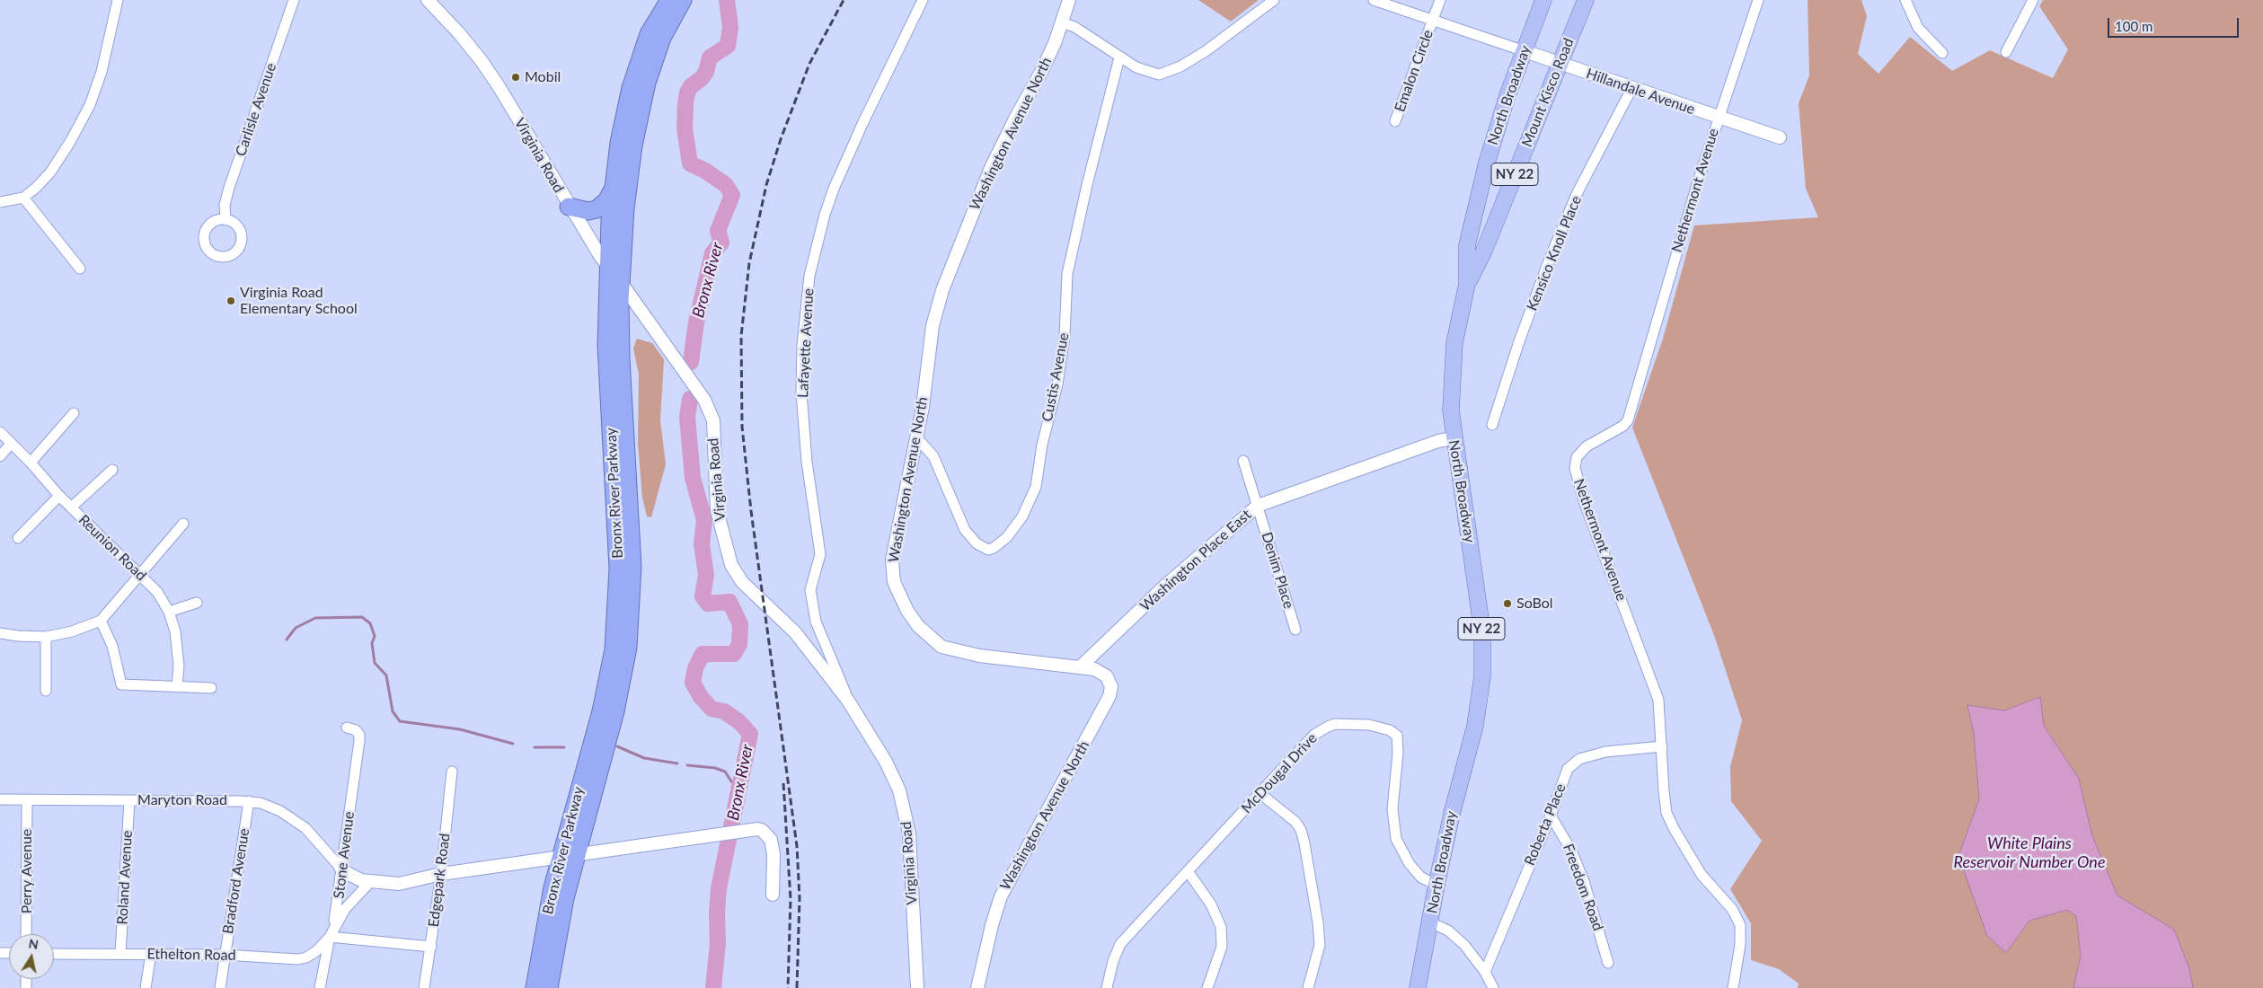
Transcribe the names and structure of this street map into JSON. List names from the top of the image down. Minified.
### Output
{"streets":{"highway":["Bronx River Parkway"],"main road":["Mount Kisco Road","North Broadway","NY 22"],"street":["Emalon Circle","Hillandale Avenue","Carlisle Avenue","Washington Avenue North","Virginia Road","Nethermont Avenue","Kensico Knoll Place","Lafayette Avenue","Custis Avenue","Reunion Road","Washington Place East","Denim Place","McDougal Drive","Maryton Road","Roberta Place","Stone Avenue","Perry Avenue","Roland Avenue","Edgepark Road","Bradford Avenue","Freedom Road","Ethelton Road"]},"crossings":[["Emalon Circle","Hillandale Avenue"],["Hillandale Avenue","Mount Kisco Road"],["Hillandale Avenue","North Broadway"],["Hillandale Avenue","Nethermont Avenue"],["Hillandale Avenue","Kensico Knoll Place"],["Mount Kisco Road","North Broadway"],["North Broadway","Washington Place East"],["North Broadway","McDougal Drive"],["Washington Avenue North","Custis Avenue"],["Washington Avenue North","Washington Place East"],["Virginia Road","Lafayette Avenue"],["Virginia Road","Bronx River Parkway"],["Nethermont Avenue","Roberta Place"],["Washington Place East","Denim Place"],["Maryton Road","Stone Avenue"],["Maryton Road","Perry Avenue"],["Maryton Road","Roland Avenue"],["Maryton Road","Bradford Avenue"],["Roberta Place","Freedom Road"],["Stone Avenue","Ethelton Road"],["Roland Avenue","Ethelton Road"],["Bradford Avenue","Ethelton Road"]],"water":["Bronx River","White Plains Reservoir Number One"],"places":["Mobil","Virginia Road Elementary School","SoBol"],"scale_bar":"100 m","north":"top"}
